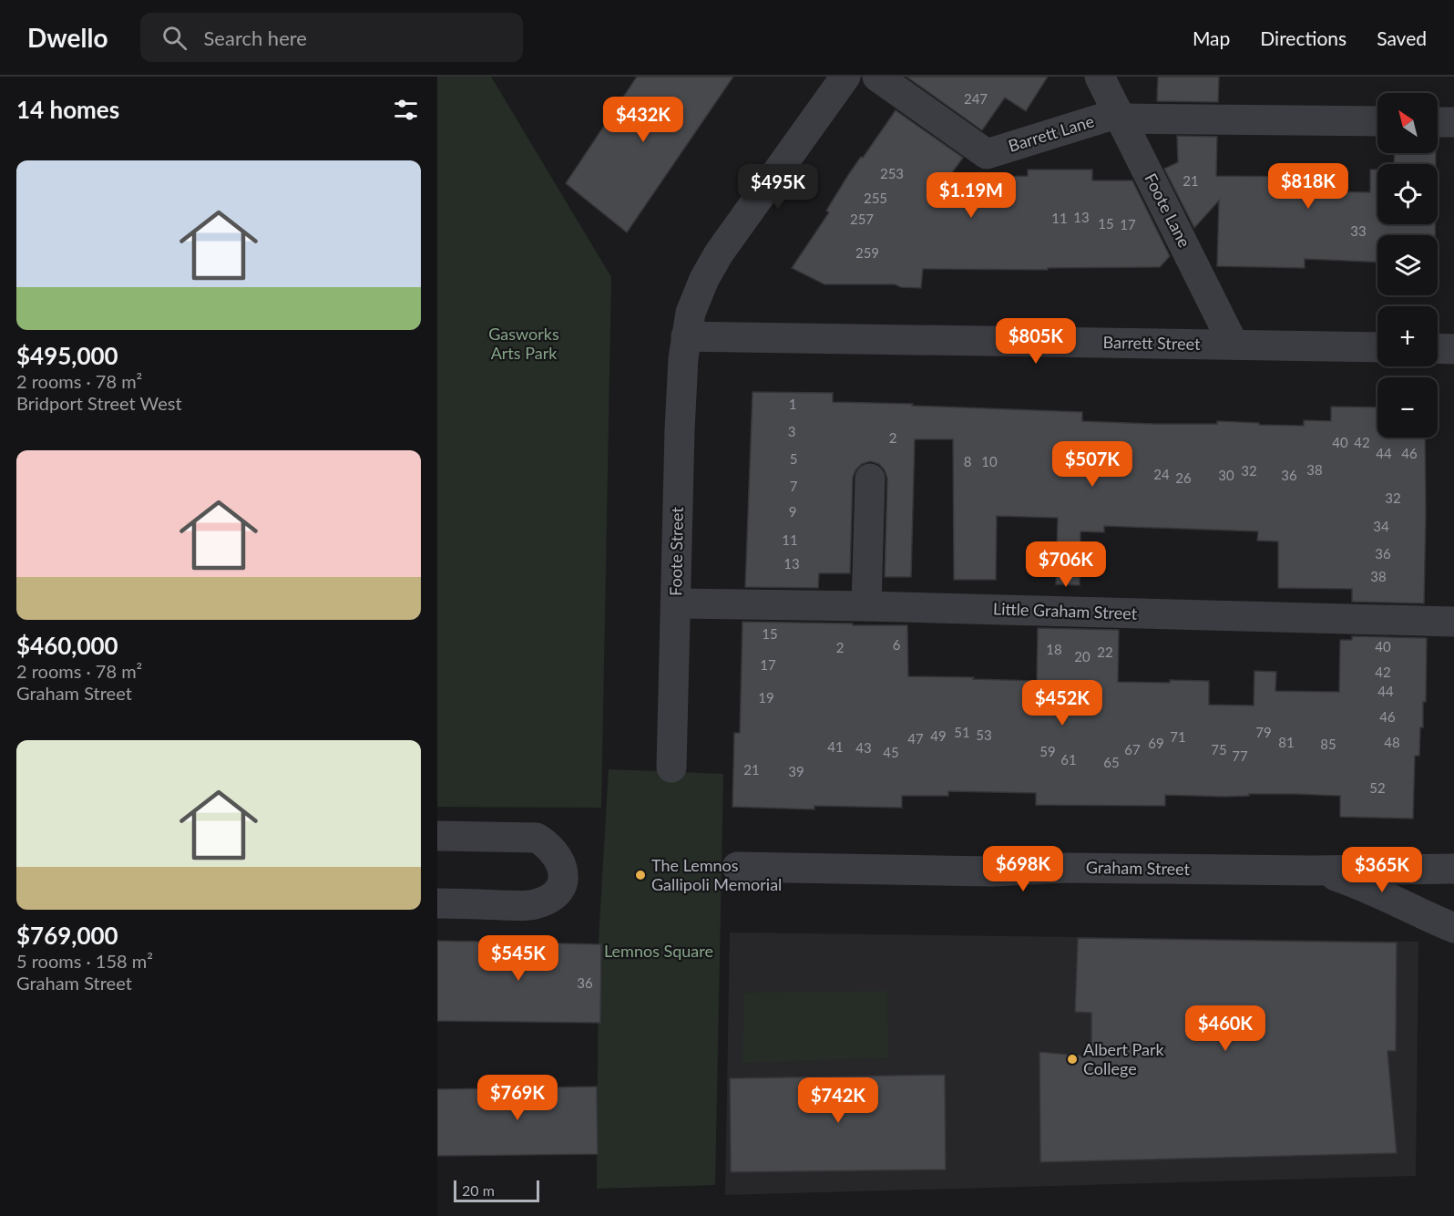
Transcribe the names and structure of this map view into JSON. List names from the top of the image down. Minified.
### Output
{"streets":{"street":["Barrett Lane","Foote Lane","Barrett Street","Foote Street","Little Graham Street","Graham Street"]},"crossings":[["Barrett Lane","Foote Lane"],["Foote Lane","Barrett Street"],["Barrett Street","Foote Street"],["Foote Street","Little Graham Street"]],"parks":["Gasworks Arts Park","Lemnos Square"],"places":["The Lemnos Gallipoli Memorial","Albert Park College"],"house_numbers":["247","253","21","255","13","11","257","15","17","33","259","1","3","2","40","42","44","46","5","8","10","38","32","24","30","36","26","7","32","9","34","11","36","13","38","15","6","40","2","18","22","20","17","42","44","19","46","51","79","53","49","71","47","81","48","69","85","41","43","67","75","59","45","77","61","65","21","39","52","36"],"scale_bar":"20 m","north":"top left","page":{"header":"Dwello","search":"Search here","nav":["Map","Directions","Saved"],"heading":"14 homes","map_buttons":["+","−"],"price":["$432K","$818K","$495K","$1.19M","$805K","$507K","$706K","$452K","$698K","$365K","$545K","$460K","$769K","$742K"],"list":[{"name":"$495,000","note":"2 rooms · 78 m² · Bridport Street West"},{"name":"$460,000","note":"2 rooms · 78 m² · Graham Street"},{"name":"$769,000","note":"5 rooms · 158 m² · Graham Street"}],"scale":"20 m"}}
